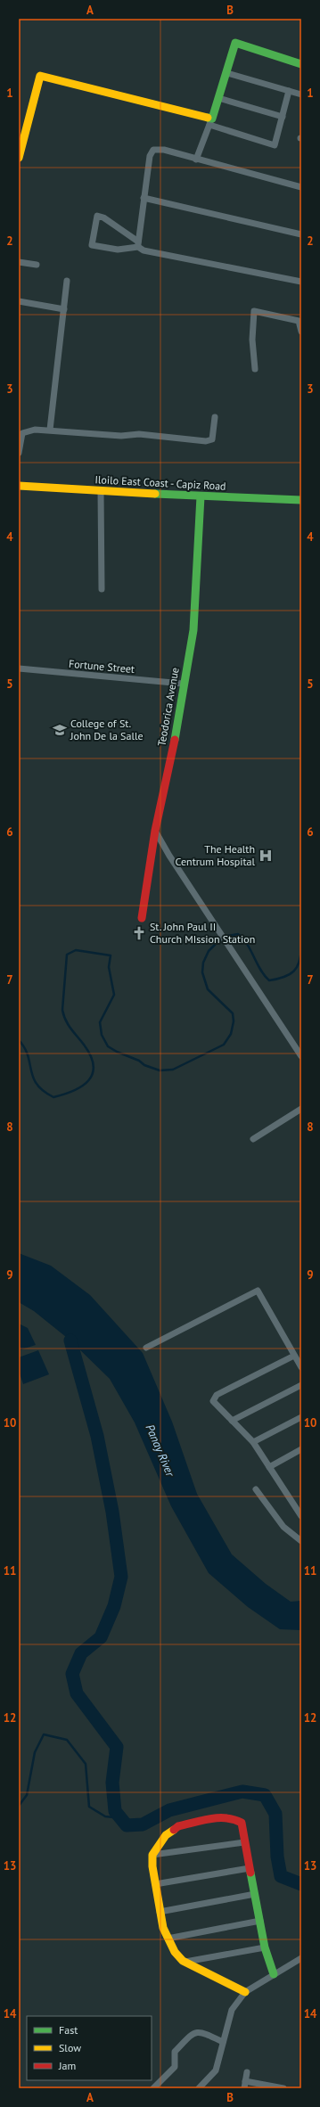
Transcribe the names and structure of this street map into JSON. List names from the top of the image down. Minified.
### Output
{"streets":{"street":["Iloilo East Coast - Capiz Road","Fortune Street","Teodorica Avenue"]},"crossings":[["Iloilo East Coast - Capiz Road","Teodorica Avenue"],["Fortune Street","Teodorica Avenue"]],"water":["Panay River"],"places":{"school or university":["College of St. John De la Salle"],"hospital":["The Health Centrum Hospital"],"church":["St. John Paul II Church MIssion Station"]},"legend":["Fast","Slow","Jam"],"grid":{"columns":["A","B"],"rows":["1","2","3","4","5","6","7","8","9","10","11","12","13","14"]}}
